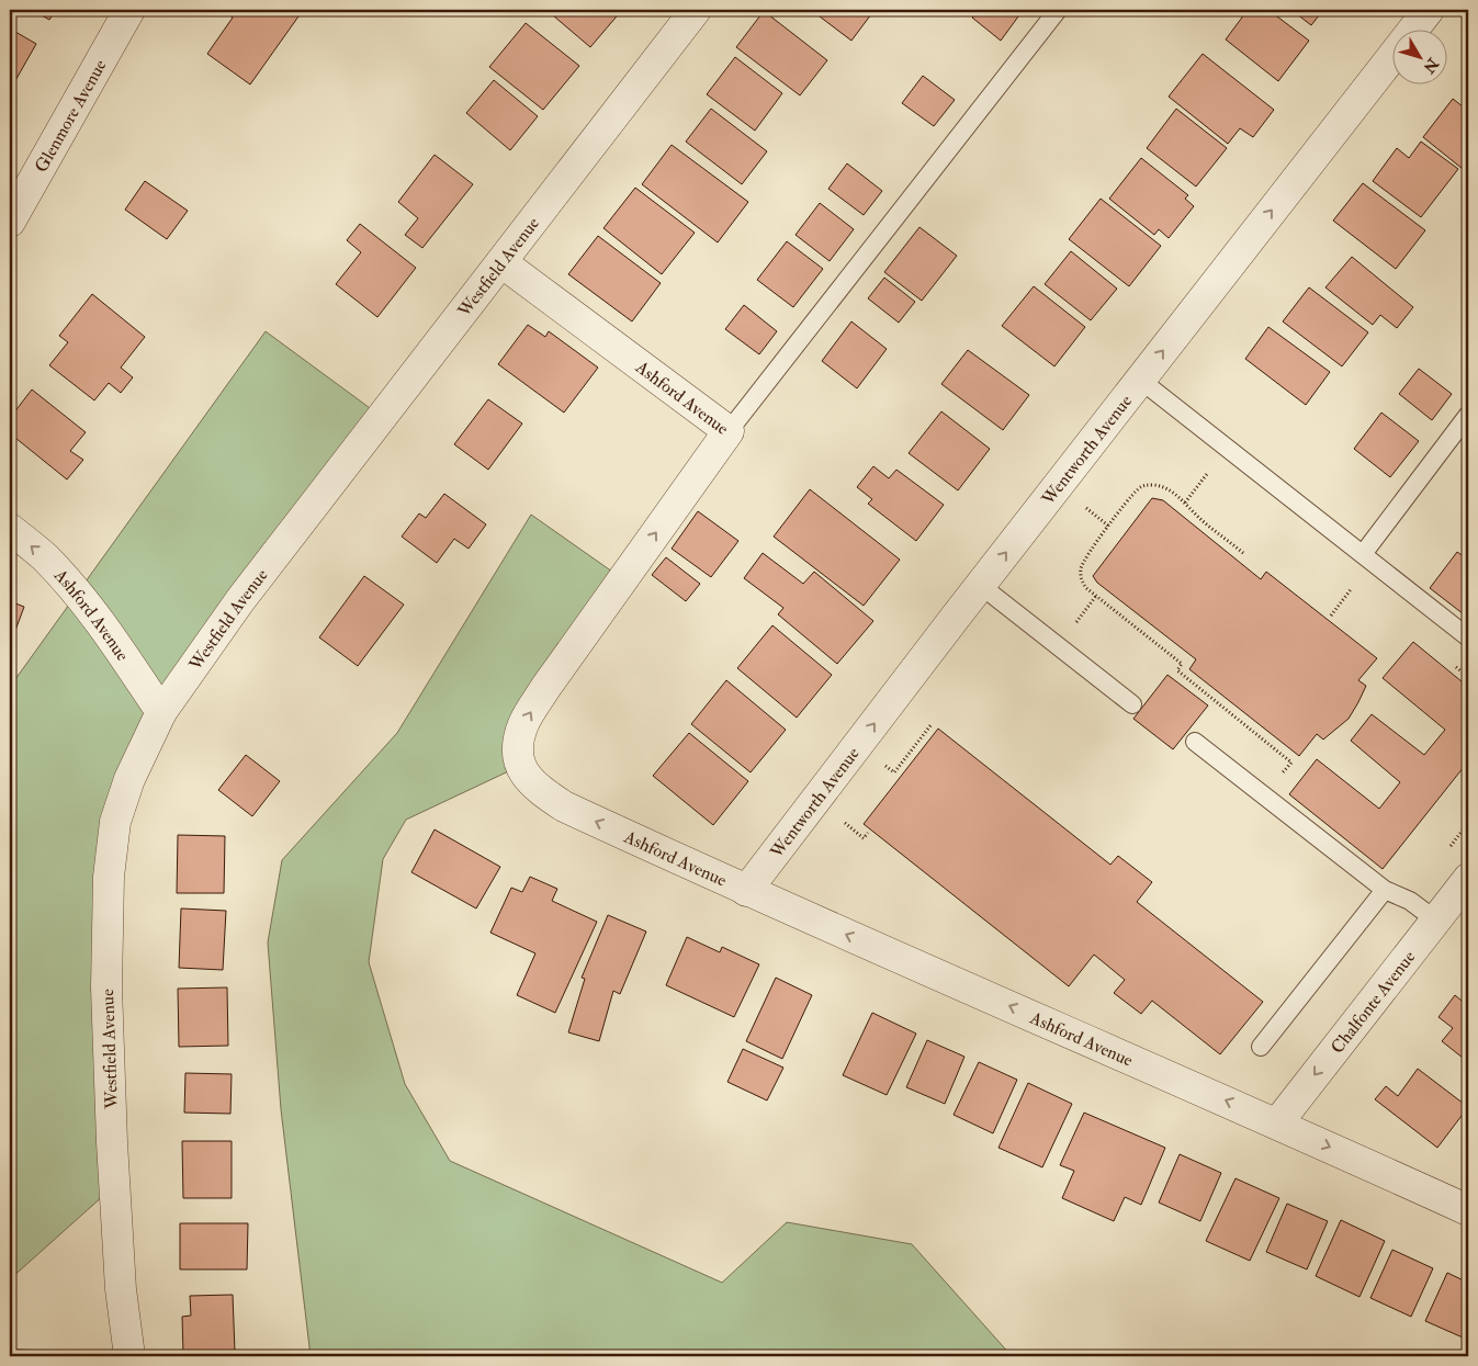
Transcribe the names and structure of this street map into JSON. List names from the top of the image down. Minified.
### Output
{"streets":{"street":["Glenmore Avenue","Westfield Avenue","Ashford Avenue","Wentworth Avenue","Chalfonte Avenue"]},"crossings":[["Westfield Avenue","Ashford Avenue"],["Ashford Avenue","Wentworth Avenue"],["Ashford Avenue","Chalfonte Avenue"]],"one_way":["Wentworth Avenue","Chalfonte Avenue"],"north":"bottom right"}
